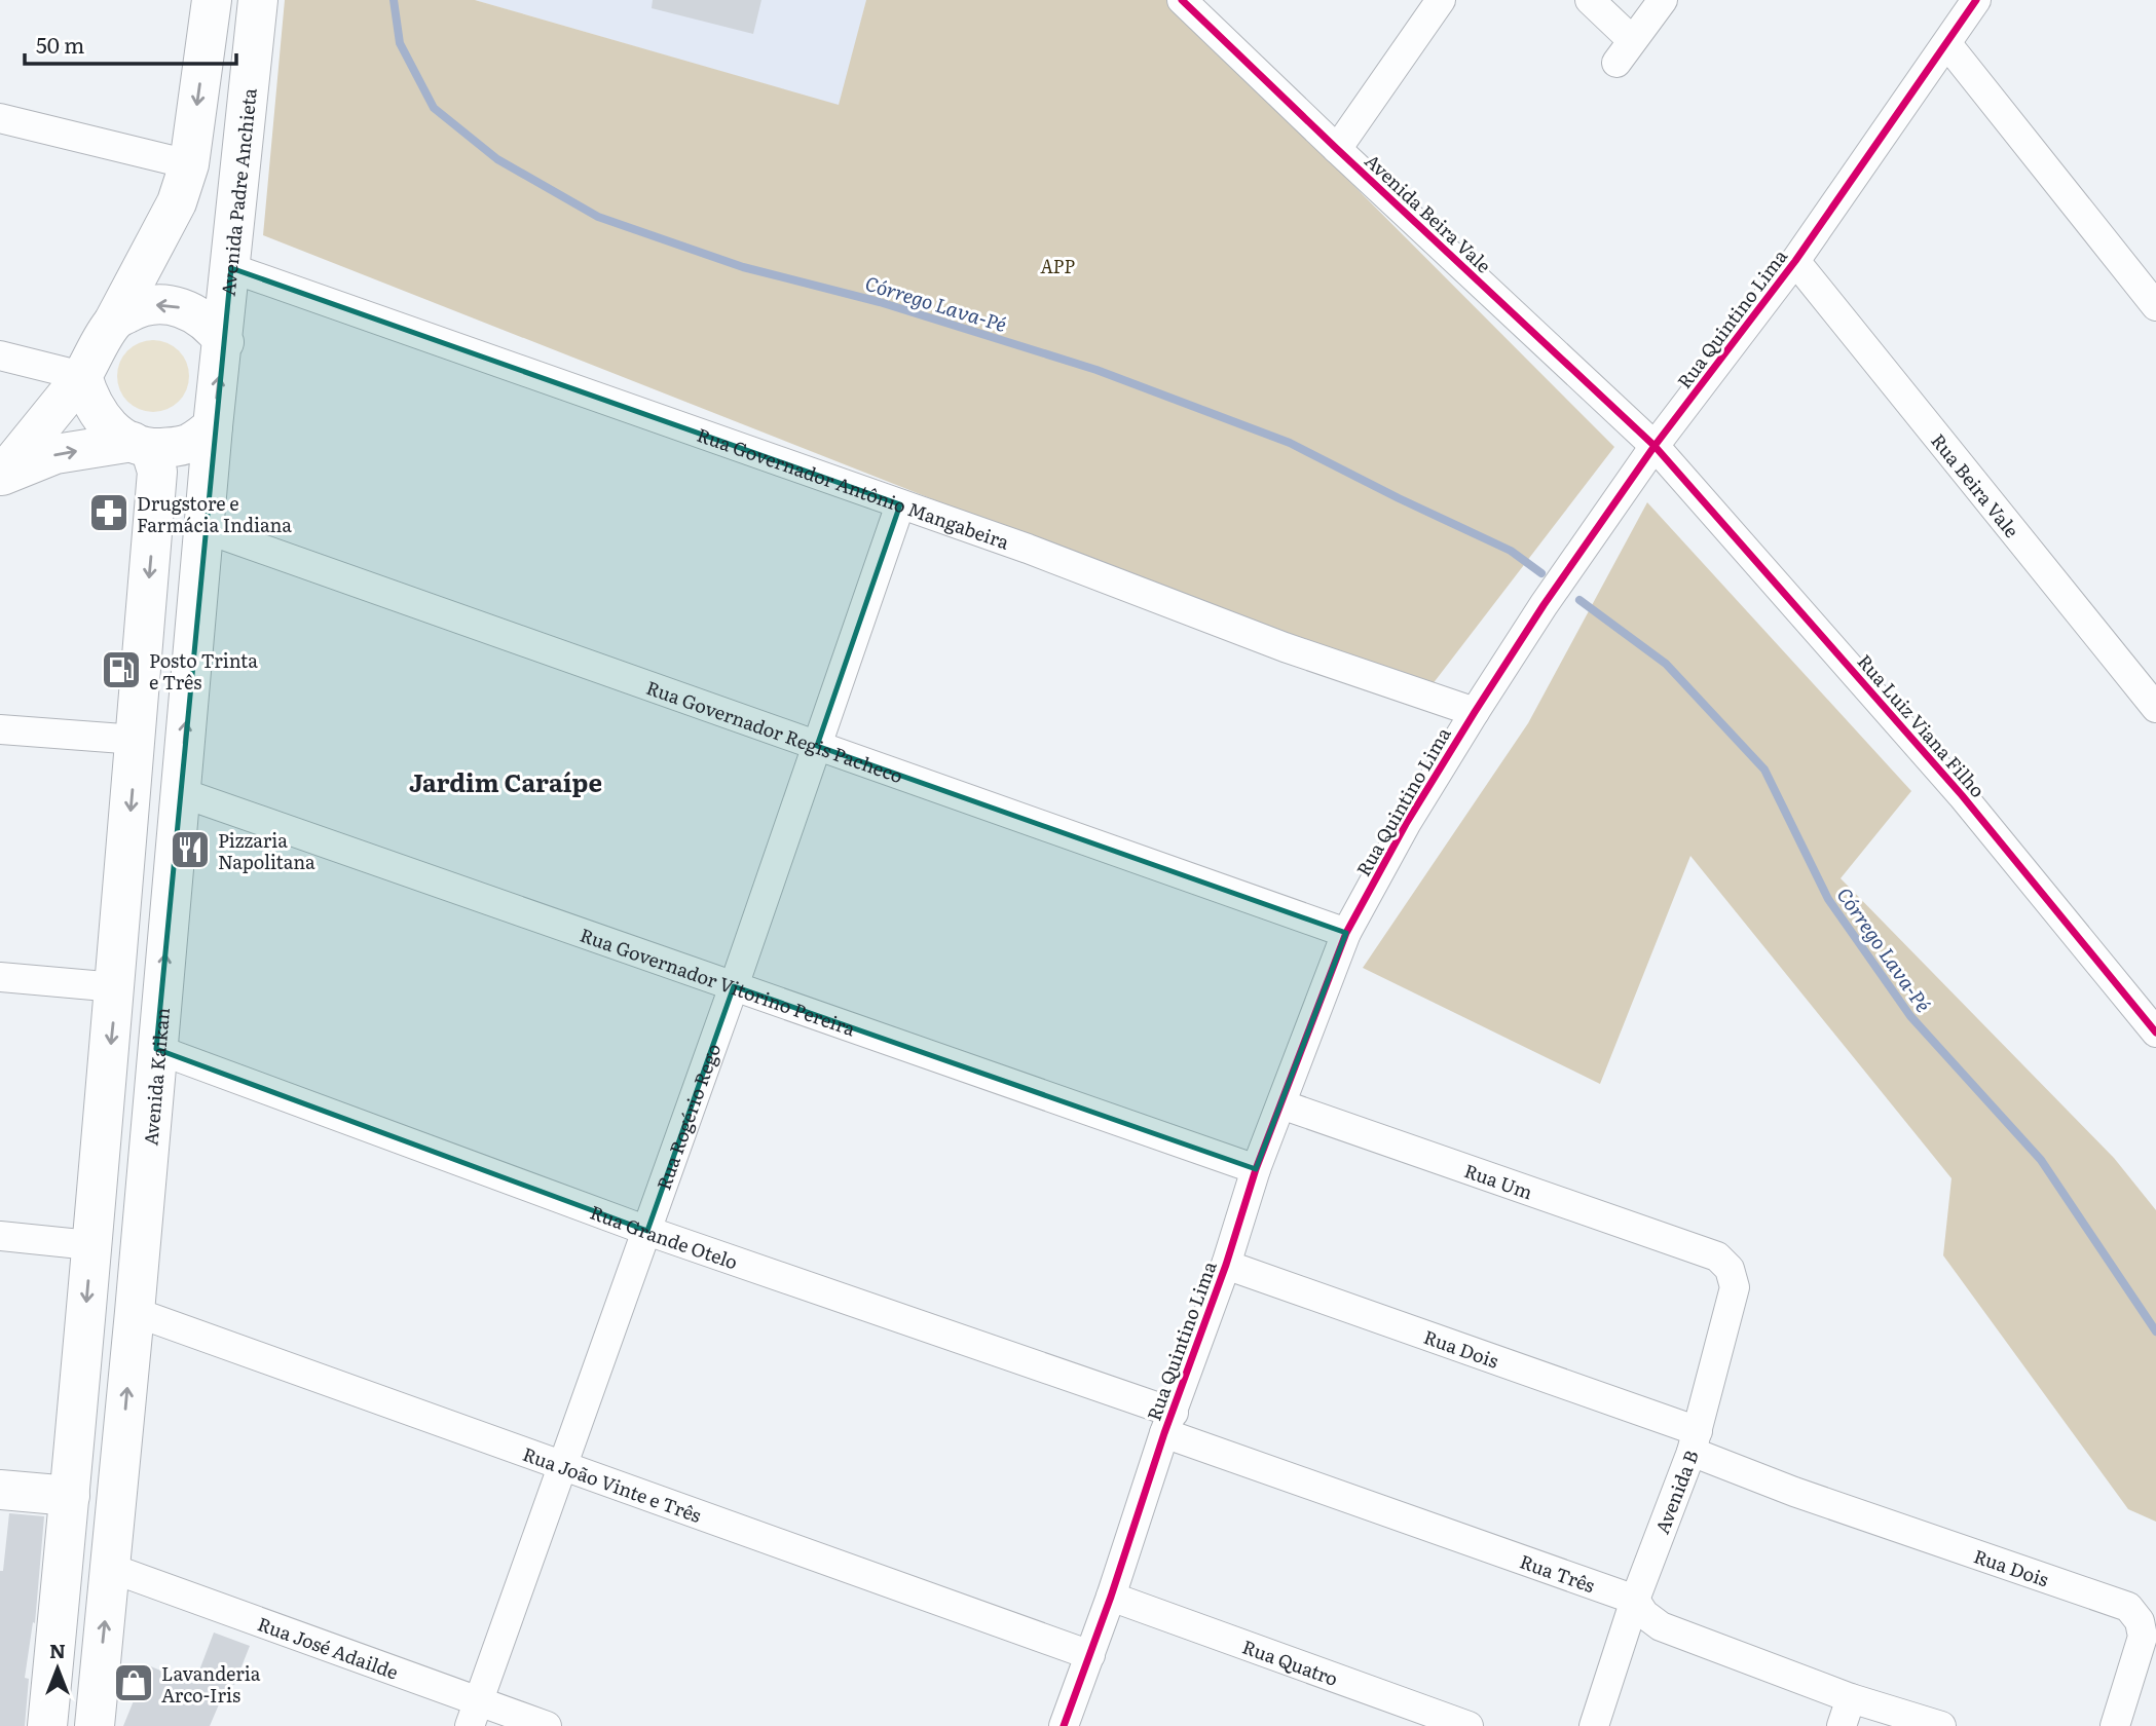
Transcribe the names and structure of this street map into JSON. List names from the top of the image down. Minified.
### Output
{"streets":{"street":["Avenida Padre Anchieta","Avenida Beira Vale","Rua Quintino Lima","Rua Beira Vale","Rua Governador Antônio Mangabeira","Rua Luiz Viana Filho","Rua Governador Regis Pacheco","Rua Governador Vitorino Pereira","Avenida Kaikan","Rua Rogério Rego","Rua Um","Rua Grande Otelo","Rua Dois","Rua João Vinte e Três","Avenida B","Rua Três","Rua José Adailde","Rua Quatro"]},"crossings":[["Avenida Padre Anchieta","Rua Governador Antônio Mangabeira"],["Avenida Padre Anchieta","Avenida Kaikan"],["Avenida Beira Vale","Rua Quintino Lima"],["Avenida Beira Vale","Rua Luiz Viana Filho"],["Rua Quintino Lima","Rua Beira Vale"],["Rua Quintino Lima","Rua Governador Antônio Mangabeira"],["Rua Quintino Lima","Rua Luiz Viana Filho"],["Rua Quintino Lima","Rua Governador Regis Pacheco"],["Rua Quintino Lima","Rua Governador Vitorino Pereira"],["Rua Quintino Lima","Rua Um"],["Rua Quintino Lima","Rua Grande Otelo"],["Rua Quintino Lima","Rua Dois"],["Rua Quintino Lima","Rua João Vinte e Três"],["Rua Quintino Lima","Rua Três"],["Rua Quintino Lima","Rua Quatro"],["Rua Governador Antônio Mangabeira","Rua Rogério Rego"],["Rua Governador Regis Pacheco","Avenida Kaikan"],["Rua Governador Regis Pacheco","Rua Rogério Rego"],["Rua Governador Vitorino Pereira","Avenida Kaikan"],["Rua Governador Vitorino Pereira","Rua Rogério Rego"],["Avenida Kaikan","Rua Grande Otelo"],["Avenida Kaikan","Rua João Vinte e Três"],["Avenida Kaikan","Rua José Adailde"],["Rua Rogério Rego","Rua Grande Otelo"],["Rua Rogério Rego","Rua João Vinte e Três"],["Rua Rogério Rego","Rua José Adailde"],["Rua Um","Avenida B"],["Rua Grande Otelo","Rua Três"],["Rua Dois","Avenida B"],["Avenida B","Rua Três"]],"districts":["Jardim Caraípe"],"water":["Córrego Lava-Pé"],"parks":["APP"],"places":{"pharmacy":["Drugstore e Farmácia Indiana"],"fuel station":["Posto Trinta e Três"],"restaurant":["Pizzaria Napolitana"],"shop":["Lavanderia Arco-Iris"]},"scale_bar":"50 m","north":"top"}
